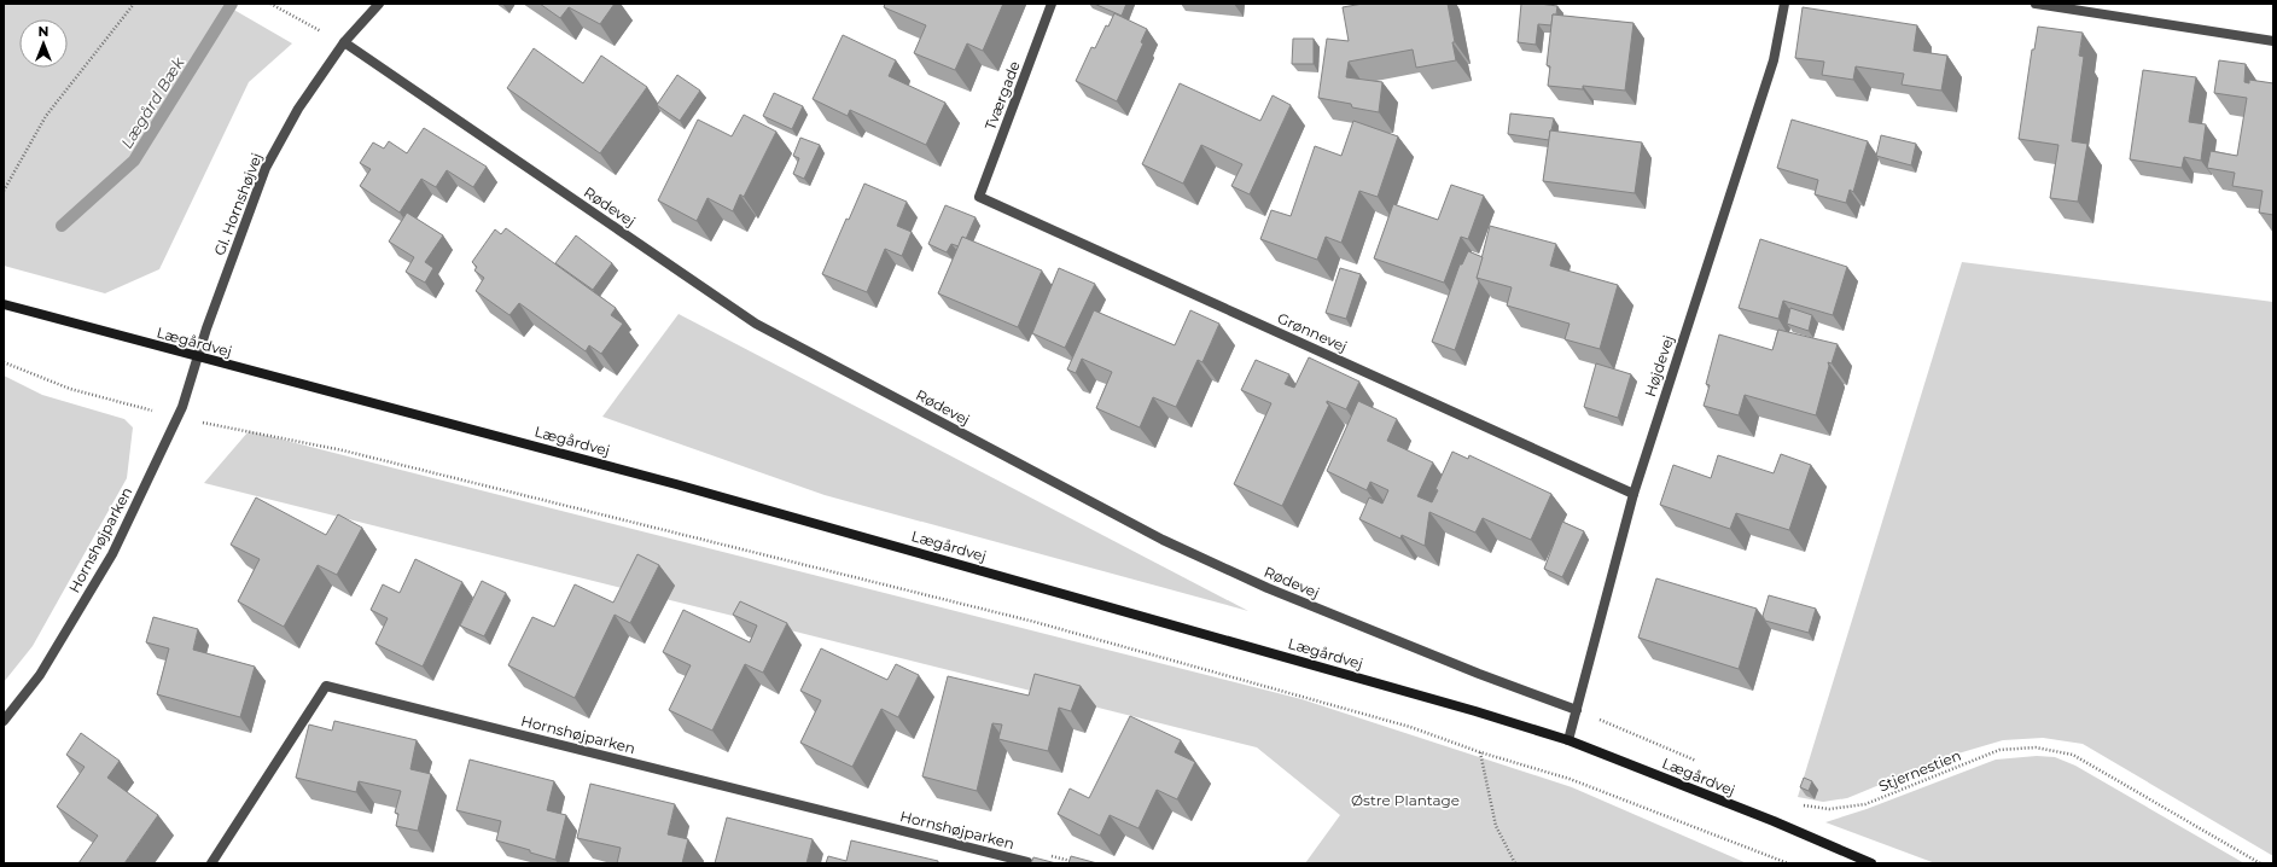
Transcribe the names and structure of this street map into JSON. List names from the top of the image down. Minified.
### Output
{"streets":{"street":["Tværgade","Gl. Hornshøjvej","Rødevej","Grønnevej","Lægårdvej","Højdevej","Hornshøjparken"],"path":["Stjernestien"]},"crossings":[["Tværgade","Grønnevej"],["Gl. Hornshøjvej","Rødevej"],["Gl. Hornshøjvej","Lægårdvej"],["Gl. Hornshøjvej","Hornshøjparken"],["Rødevej","Højdevej"],["Grønnevej","Højdevej"],["Lægårdvej","Højdevej"],["Lægårdvej","Hornshøjparken"]],"water":["Lægård Bæk"],"parks":["Østre Plantage"],"north":"top"}
